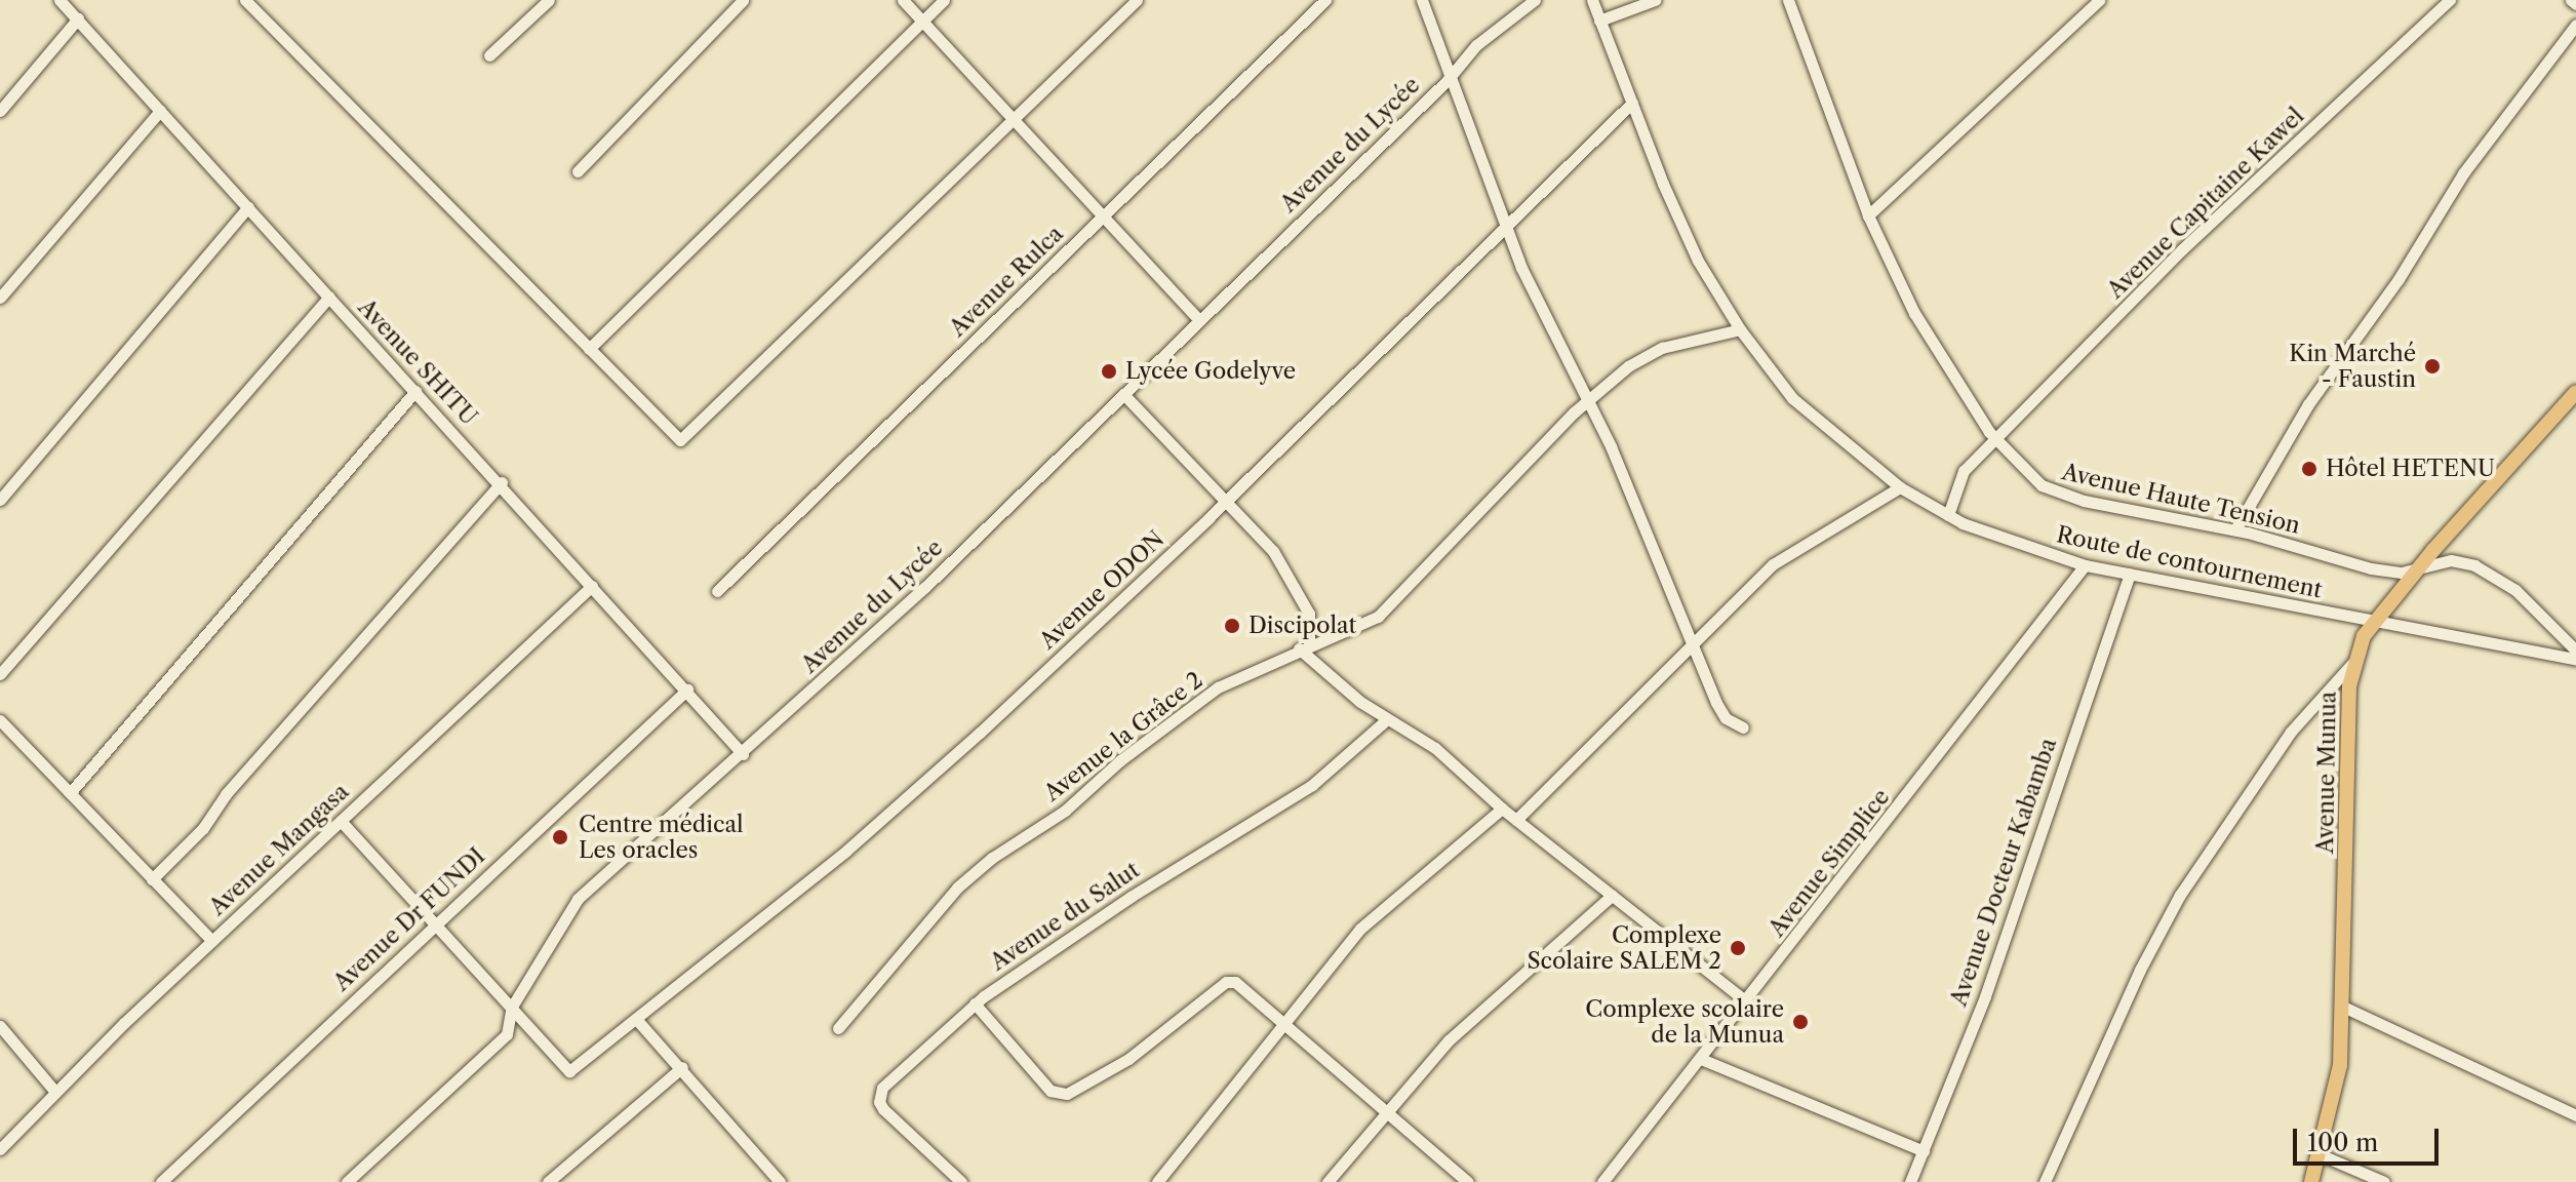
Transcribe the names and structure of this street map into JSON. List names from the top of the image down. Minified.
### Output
{"streets":{"main road":["Avenue Munua"],"street":["Avenue du Lycée","Avenue Capitaine Kawel","Avenue Rulca","Avenue SHITU","Avenue Haute Tension","Route de contournement","Avenue ODON","Avenue la Grâce 2","Avenue Mangasa","Avenue Simplice","Avenue Docteur Kabamba","Avenue du Salut","Avenue Dr FUNDI"]},"crossings":[["Avenue du Lycée","Avenue SHITU"],["Avenue du Lycée","Avenue ODON"],["Avenue Capitaine Kawel","Avenue Haute Tension"],["Avenue SHITU","Avenue Mangasa"],["Avenue SHITU","Avenue Dr FUNDI"],["Avenue Haute Tension","Avenue Munua"],["Route de contournement","Avenue ODON"],["Route de contournement","Avenue la Grâce 2"],["Route de contournement","Avenue Munua"],["Route de contournement","Avenue Simplice"],["Route de contournement","Avenue Docteur Kabamba"]],"places":["Kin Marché - Faustin","Lycée Godelyve","Hôtel HETENU","Discipolat","Centre médical Les oracles","Complexe Scolaire SALEM 2","Complexe scolaire de la Munua"],"scale_bar":"100 m"}
